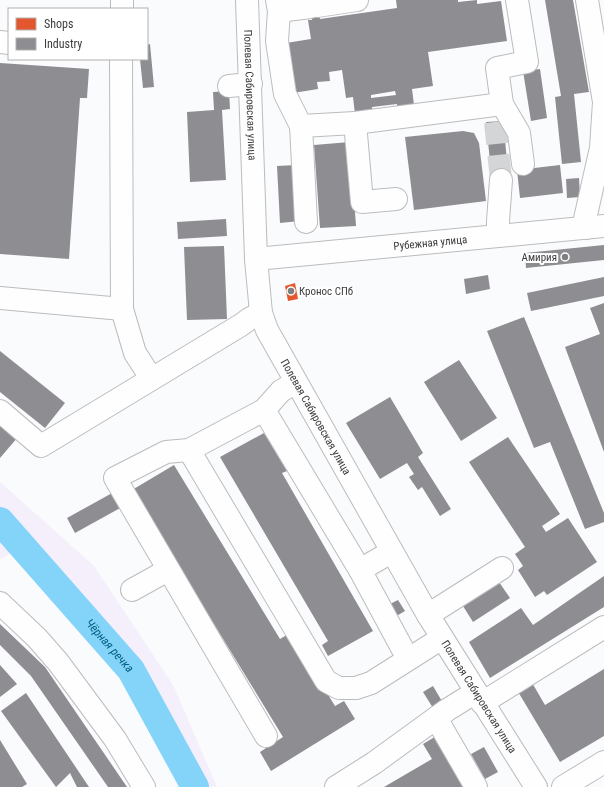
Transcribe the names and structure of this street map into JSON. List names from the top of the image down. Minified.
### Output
{"streets":{"street":["Полевая Сабировская улица","Рубежная улица"]},"crossings":[["Полевая Сабировская улица","Рубежная улица"]],"water":["Чёрная речка"],"places":["Амирия","Кронос СПб"],"legend":["Shops","Industry"]}
